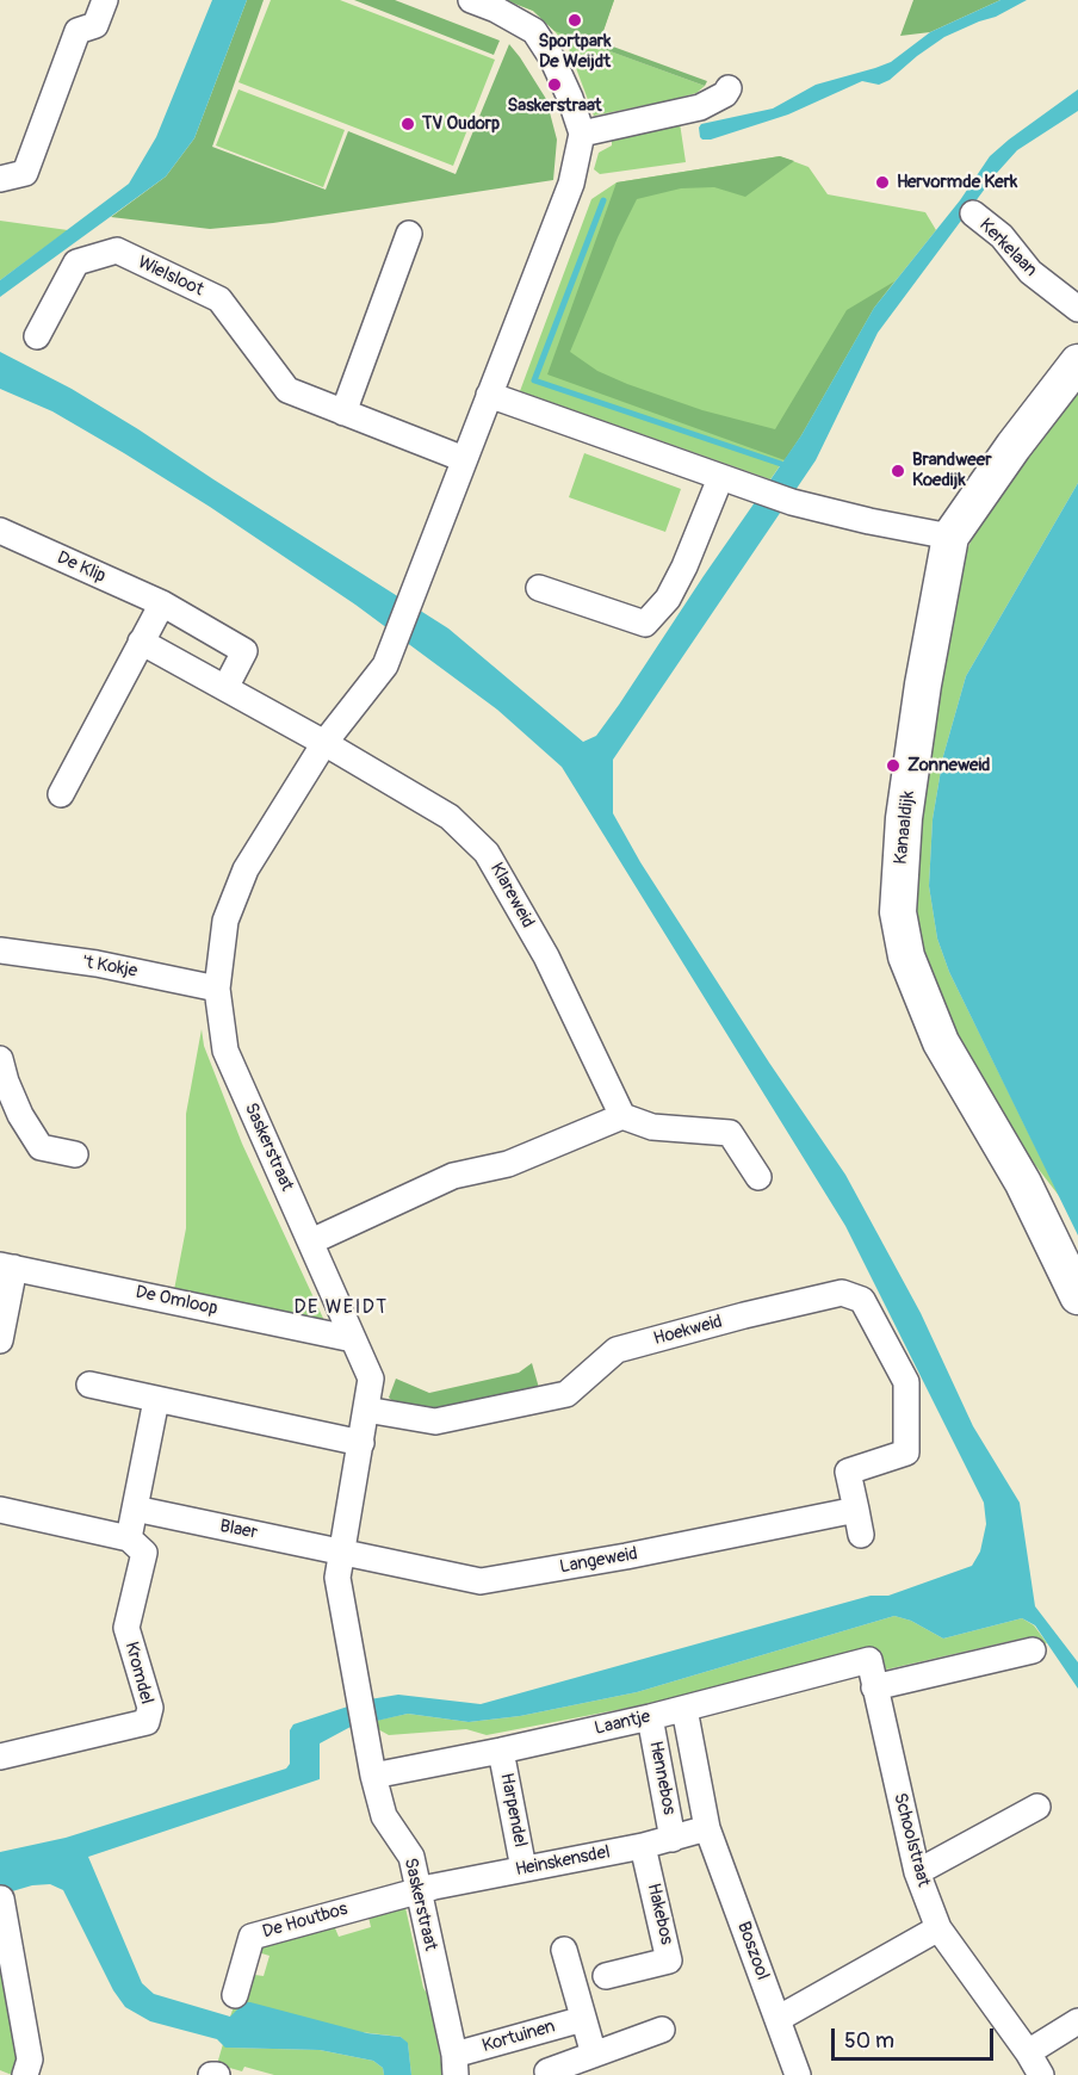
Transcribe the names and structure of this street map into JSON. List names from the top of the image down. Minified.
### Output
{"streets":{"street":["Kerkelaan","Wielsloot","De Klip","Kanaaldijk","Klareweid","'t Kokje","Saskerstraat","De Omloop","Hoekweid","Blaer","Langeweid","Kromdel","Laantje","Hennebos","Harpendel","Schoolstraat","Heinskensdel","Hakebos","De Houtbos","Boszool","Kortuinen"]},"crossings":[["Wielsloot","Saskerstraat"],["Klareweid","Saskerstraat"],["'t Kokje","Saskerstraat"],["Saskerstraat","De Omloop"],["Saskerstraat","Hoekweid"],["Saskerstraat","Blaer"],["Saskerstraat","Langeweid"],["Saskerstraat","Laantje"],["Saskerstraat","Heinskensdel"],["Saskerstraat","De Houtbos"],["Saskerstraat","Kortuinen"],["Hoekweid","Langeweid"],["Blaer","Langeweid"],["Laantje","Hennebos"],["Laantje","Harpendel"],["Laantje","Schoolstraat"],["Hennebos","Heinskensdel"],["Hennebos","Boszool"],["Harpendel","Heinskensdel"],["Heinskensdel","Hakebos"],["Heinskensdel","De Houtbos"],["Heinskensdel","Boszool"]],"districts":["DE WEIDT"],"places":["Sportpark De Weijdt","Saskerstraat","TV Oudorp","Hervormde Kerk","Brandweer Koedijk","Zonneweid"],"scale_bar":"50 m"}
